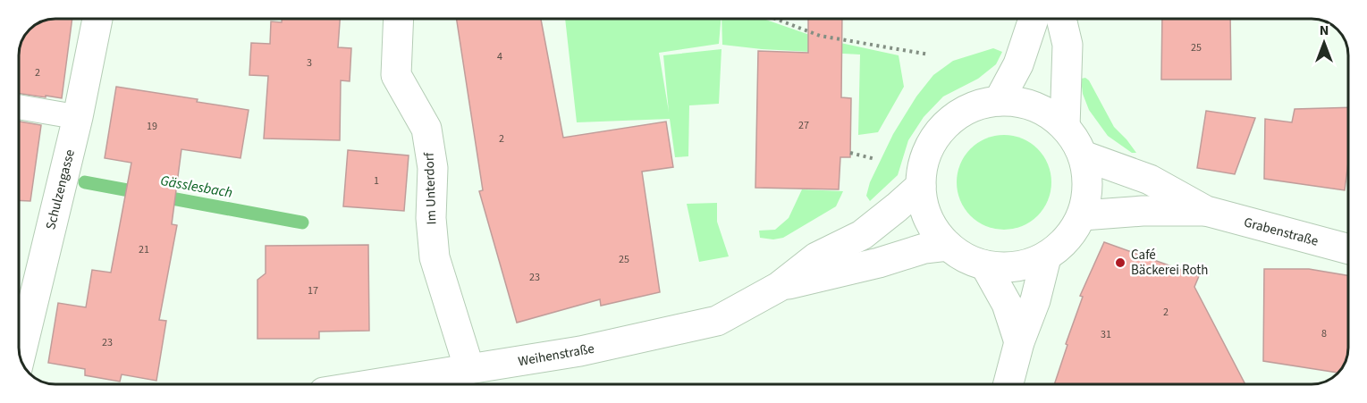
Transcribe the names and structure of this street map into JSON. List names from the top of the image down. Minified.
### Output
{"streets":{"main road":["Im Unterdorf","Schulzengasse","Grabenstraße","Weihenstraße"]},"crossings":[["Im Unterdorf","Weihenstraße"],["Grabenstraße","Weihenstraße"]],"water":["Gässlesbach"],"places":["Café Bäckerei Roth"],"house_numbers":["25","4","3","2","27","19","2","1","21","25","23","17","2","8","31","23"],"north":"top"}
